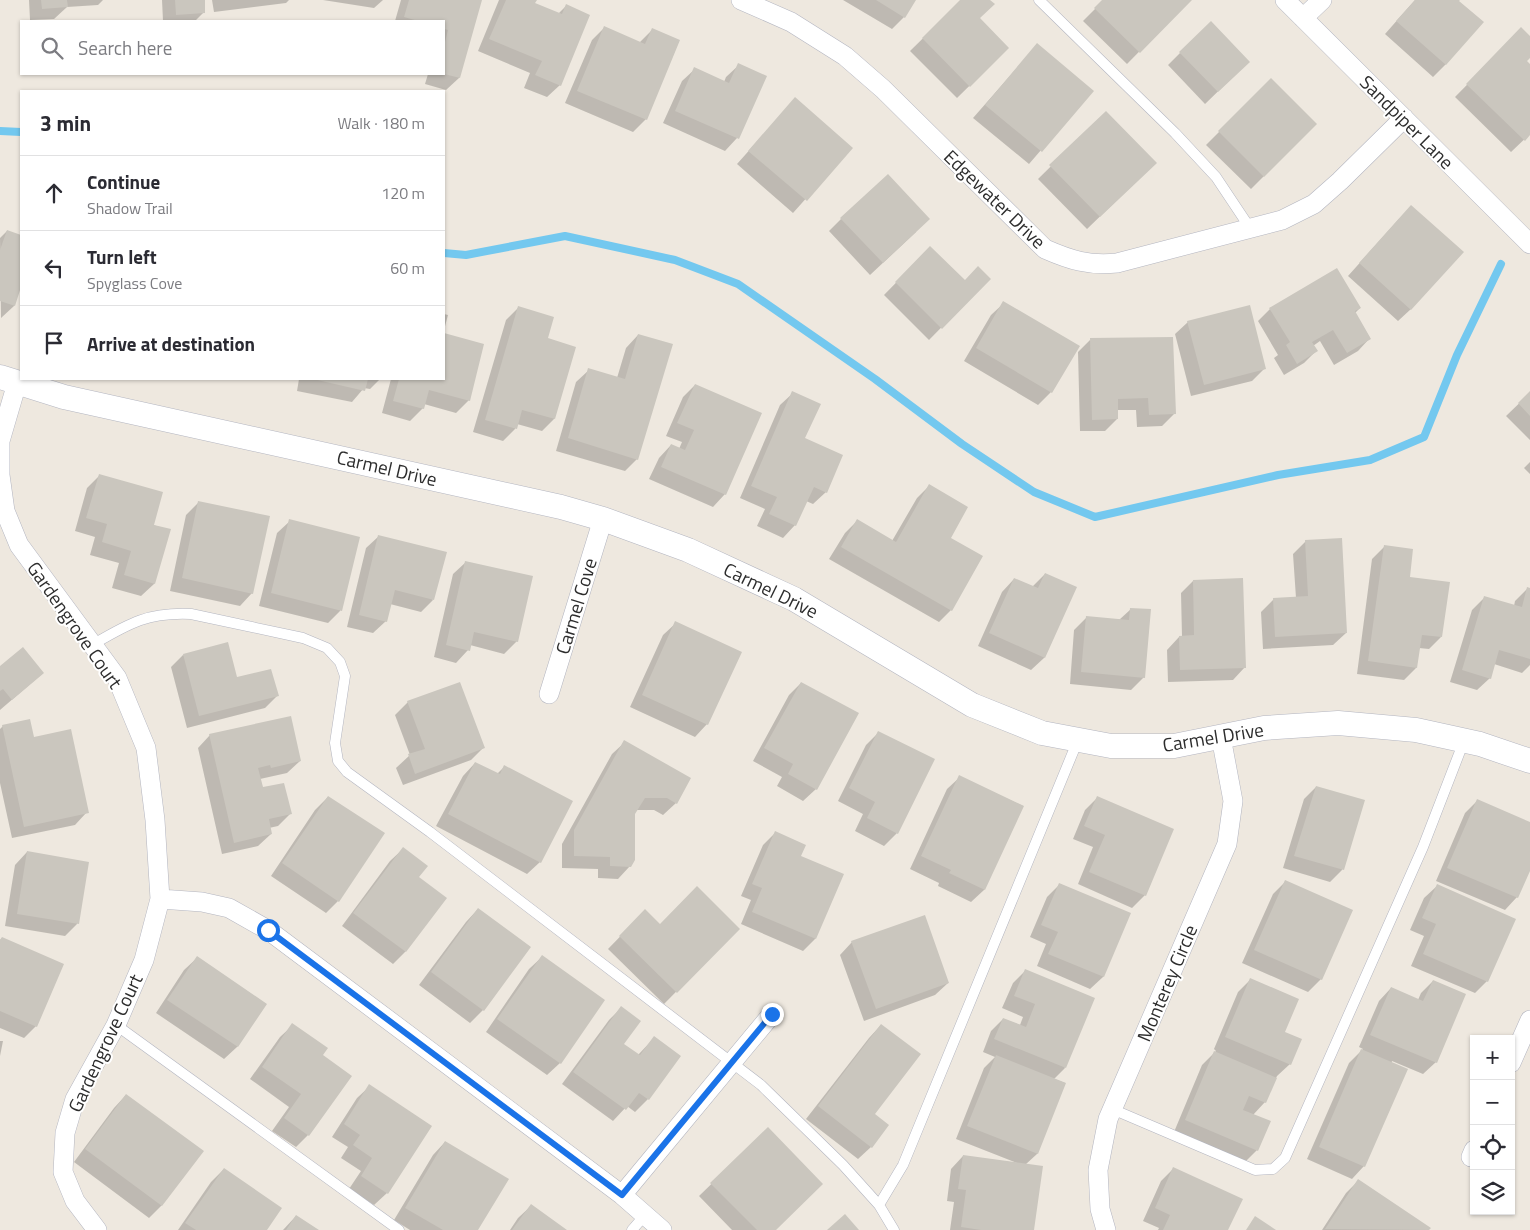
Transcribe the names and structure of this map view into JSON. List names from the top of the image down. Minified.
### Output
{"streets":{"street":["Sandpiper Lane","Edgewater Drive","Carmel Drive","Carmel Cove","Gardengrove Court","Monterey Circle"]},"crossings":[["Sandpiper Lane","Edgewater Drive"],["Carmel Drive","Carmel Cove"],["Carmel Drive","Gardengrove Court"],["Carmel Drive","Monterey Circle"]],"page":{"search":"Search here","heading":["3 min","Walk · 180 m"],"list":[["Continue","Shadow Trail","120 m"],["Turn left","Spyglass Cove","60 m"],"Arrive at destination"],"map_buttons":["+","−"]}}
